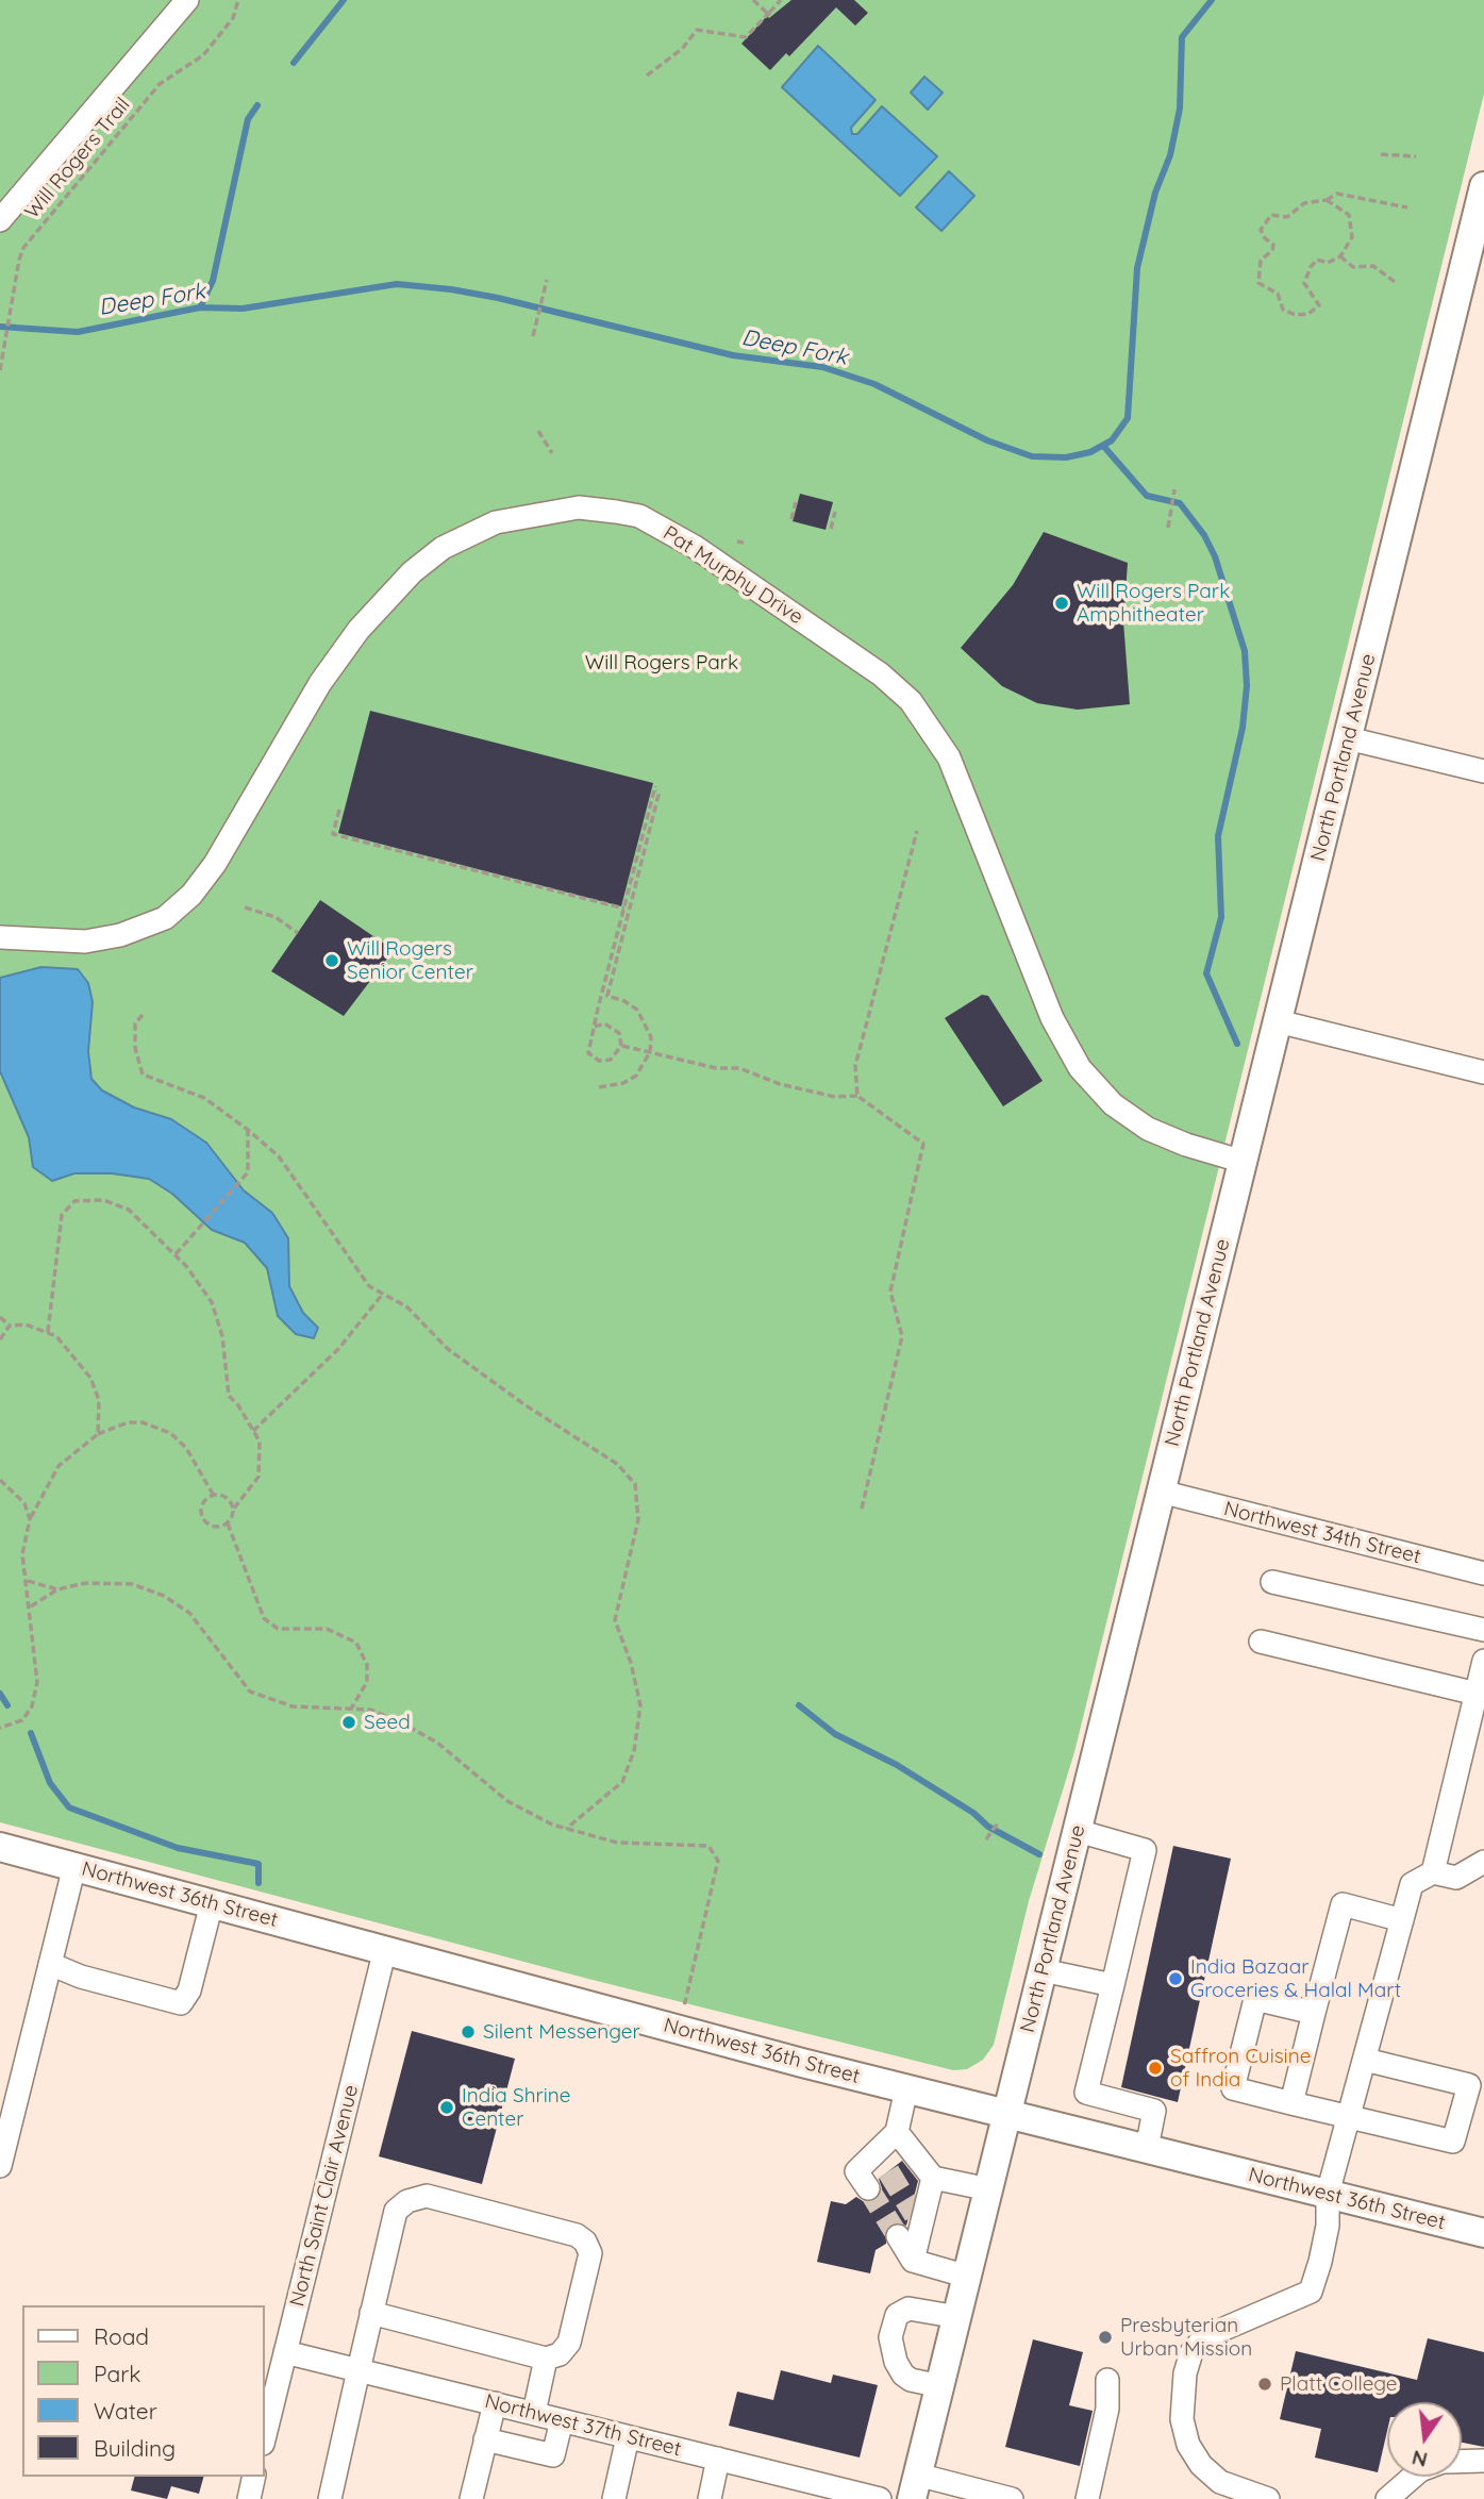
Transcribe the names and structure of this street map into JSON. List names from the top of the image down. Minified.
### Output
{"streets":{"main road":["North Portland Avenue","Northwest 36th Street"],"street":["Pat Murphy Drive","Northwest 34th Street","North Saint Clair Avenue","Northwest 37th Street"],"path":["Will Rogers Trail"]},"crossings":[["Pat Murphy Drive","North Portland Avenue"],["North Portland Avenue","Northwest 34th Street"],["North Portland Avenue","Northwest 36th Street"],["Northwest 36th Street","North Saint Clair Avenue"],["North Saint Clair Avenue","Northwest 37th Street"]],"water":["Deep Fork"],"parks":["Will Rogers Park"],"places":["Will Rogers Park Amphitheater","Will Rogers Senior Center","Seed","India Bazaar Groceries & Halal Mart","Silent Messenger","Saffron Cuisine of India","India Shrine Center","Presbyterian Urban Mission","Platt College"],"legend":["Road","Park","Water","Building"],"north":"bottom"}
